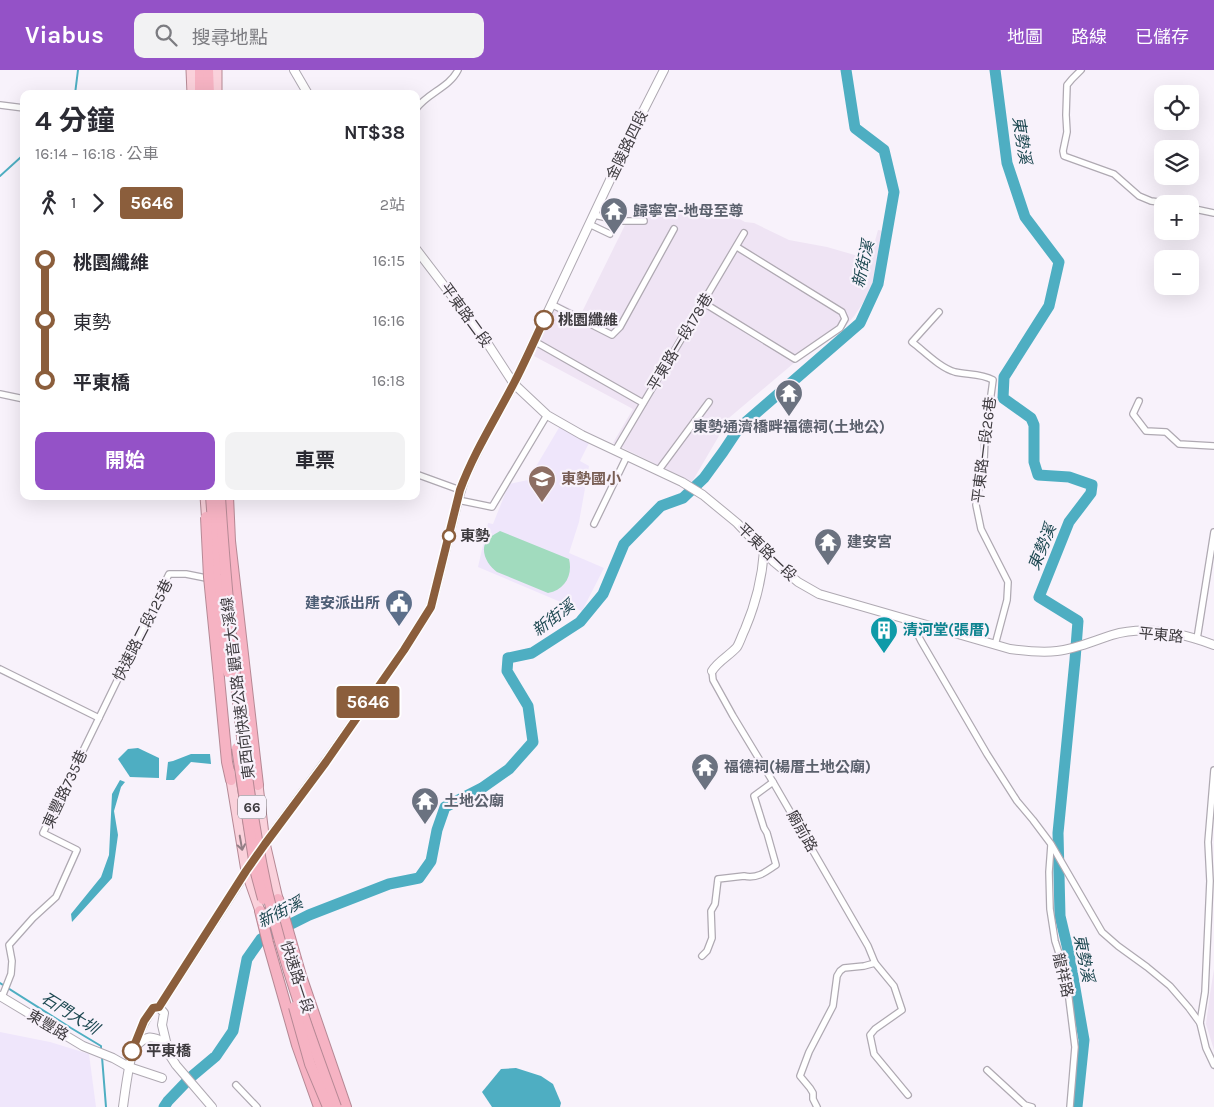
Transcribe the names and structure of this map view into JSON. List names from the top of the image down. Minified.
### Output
{"streets":{"highway":["東西向快速公路 觀音大溪線","66"],"main road":["快速路一段"],"street":["金陵路四段","平東路二段","平東路一段178巷","平東路一段26巷","平東路一段","快速路二段125巷","平東路","東豐路735巷","廟前路","龍祥路","東豐路"]},"crossings":[["金陵路四段","平東路二段"],["金陵路四段","平東路一段"],["金陵路四段","66"],["平東路二段","平東路一段"],["平東路一段178巷","平東路一段"],["平東路一段26巷","平東路一段"],["平東路一段","平東路"],["平東路一段","廟前路"],["快速路二段125巷","東豐路735巷"],["東豐路735巷","東豐路"]],"water":["東勢溪","新街溪","石門大圳"],"places":{"temple":["歸寧宮-地母至尊","東勢通濟橋畔福德祠(土地公)","建安宮","福德祠(楊厝土地公廟)","土地公廟"],"other":["桃園纖維","東勢","平東橋"],"school or university":["東勢國小"],"public building":["建安派出所"],"building":["清河堂(張厝)"]},"lines":["bus line 5646"],"page":{"header":"Viabus","search":"搜尋地點","nav":["地圖","路線","已儲存"],"on_map":"5646","map_buttons":["+","−"],"heading":["4 分鐘","16:14 – 16:18 · 公車","NT$38"],"legs":["1","5646","2站"],"list":[{"name":"桃園纖維","value":"16:15"},{"name":"東勢","value":"16:16"},{"name":"平東橋","value":"16:18"}],"buttons":["開始","車票"]}}
